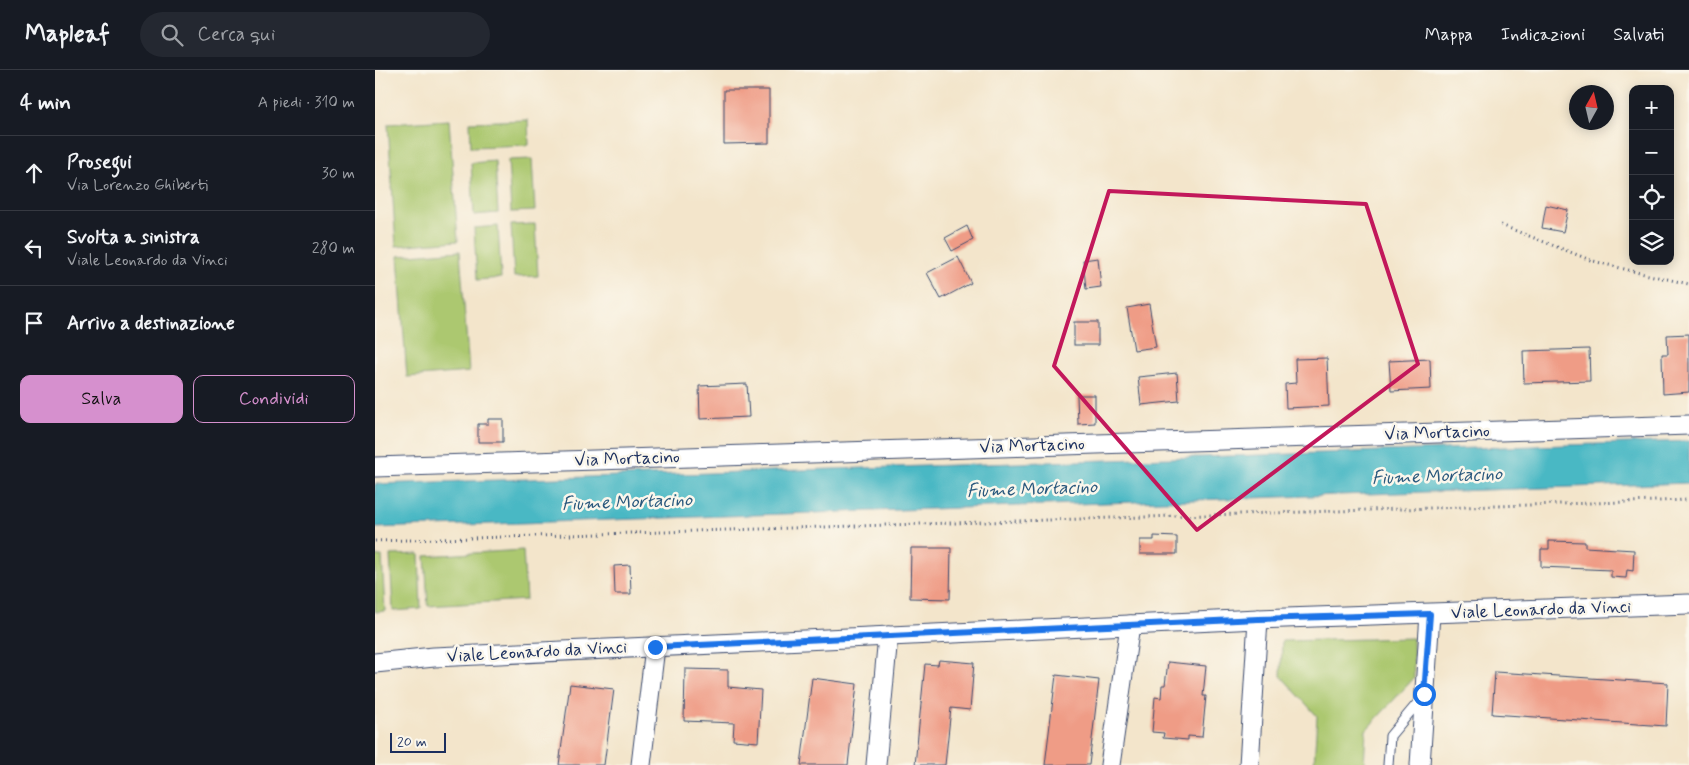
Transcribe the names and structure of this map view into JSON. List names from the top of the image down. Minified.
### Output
{"streets":{"street":["Via Mortacino","Viale Leonardo da Vinci"]},"water":["Fiume Mortacino"],"scale_bar":"20 m","north":"top","page":{"header":"Mapleaf","search":"Cerca qui","nav":["Mappa","Indicazioni","Salvati"],"heading":["4 min","A piedi · 310 m"],"map_buttons":["+","−"],"list":[["Prosegui","Via Lorenzo Ghiberti","30 m"],["Svolta a sinistra","Viale Leonardo da Vinci","280 m"],"Arrivo a destinazione"],"buttons":["Salva","Condividi"],"scale":"20 m"}}
